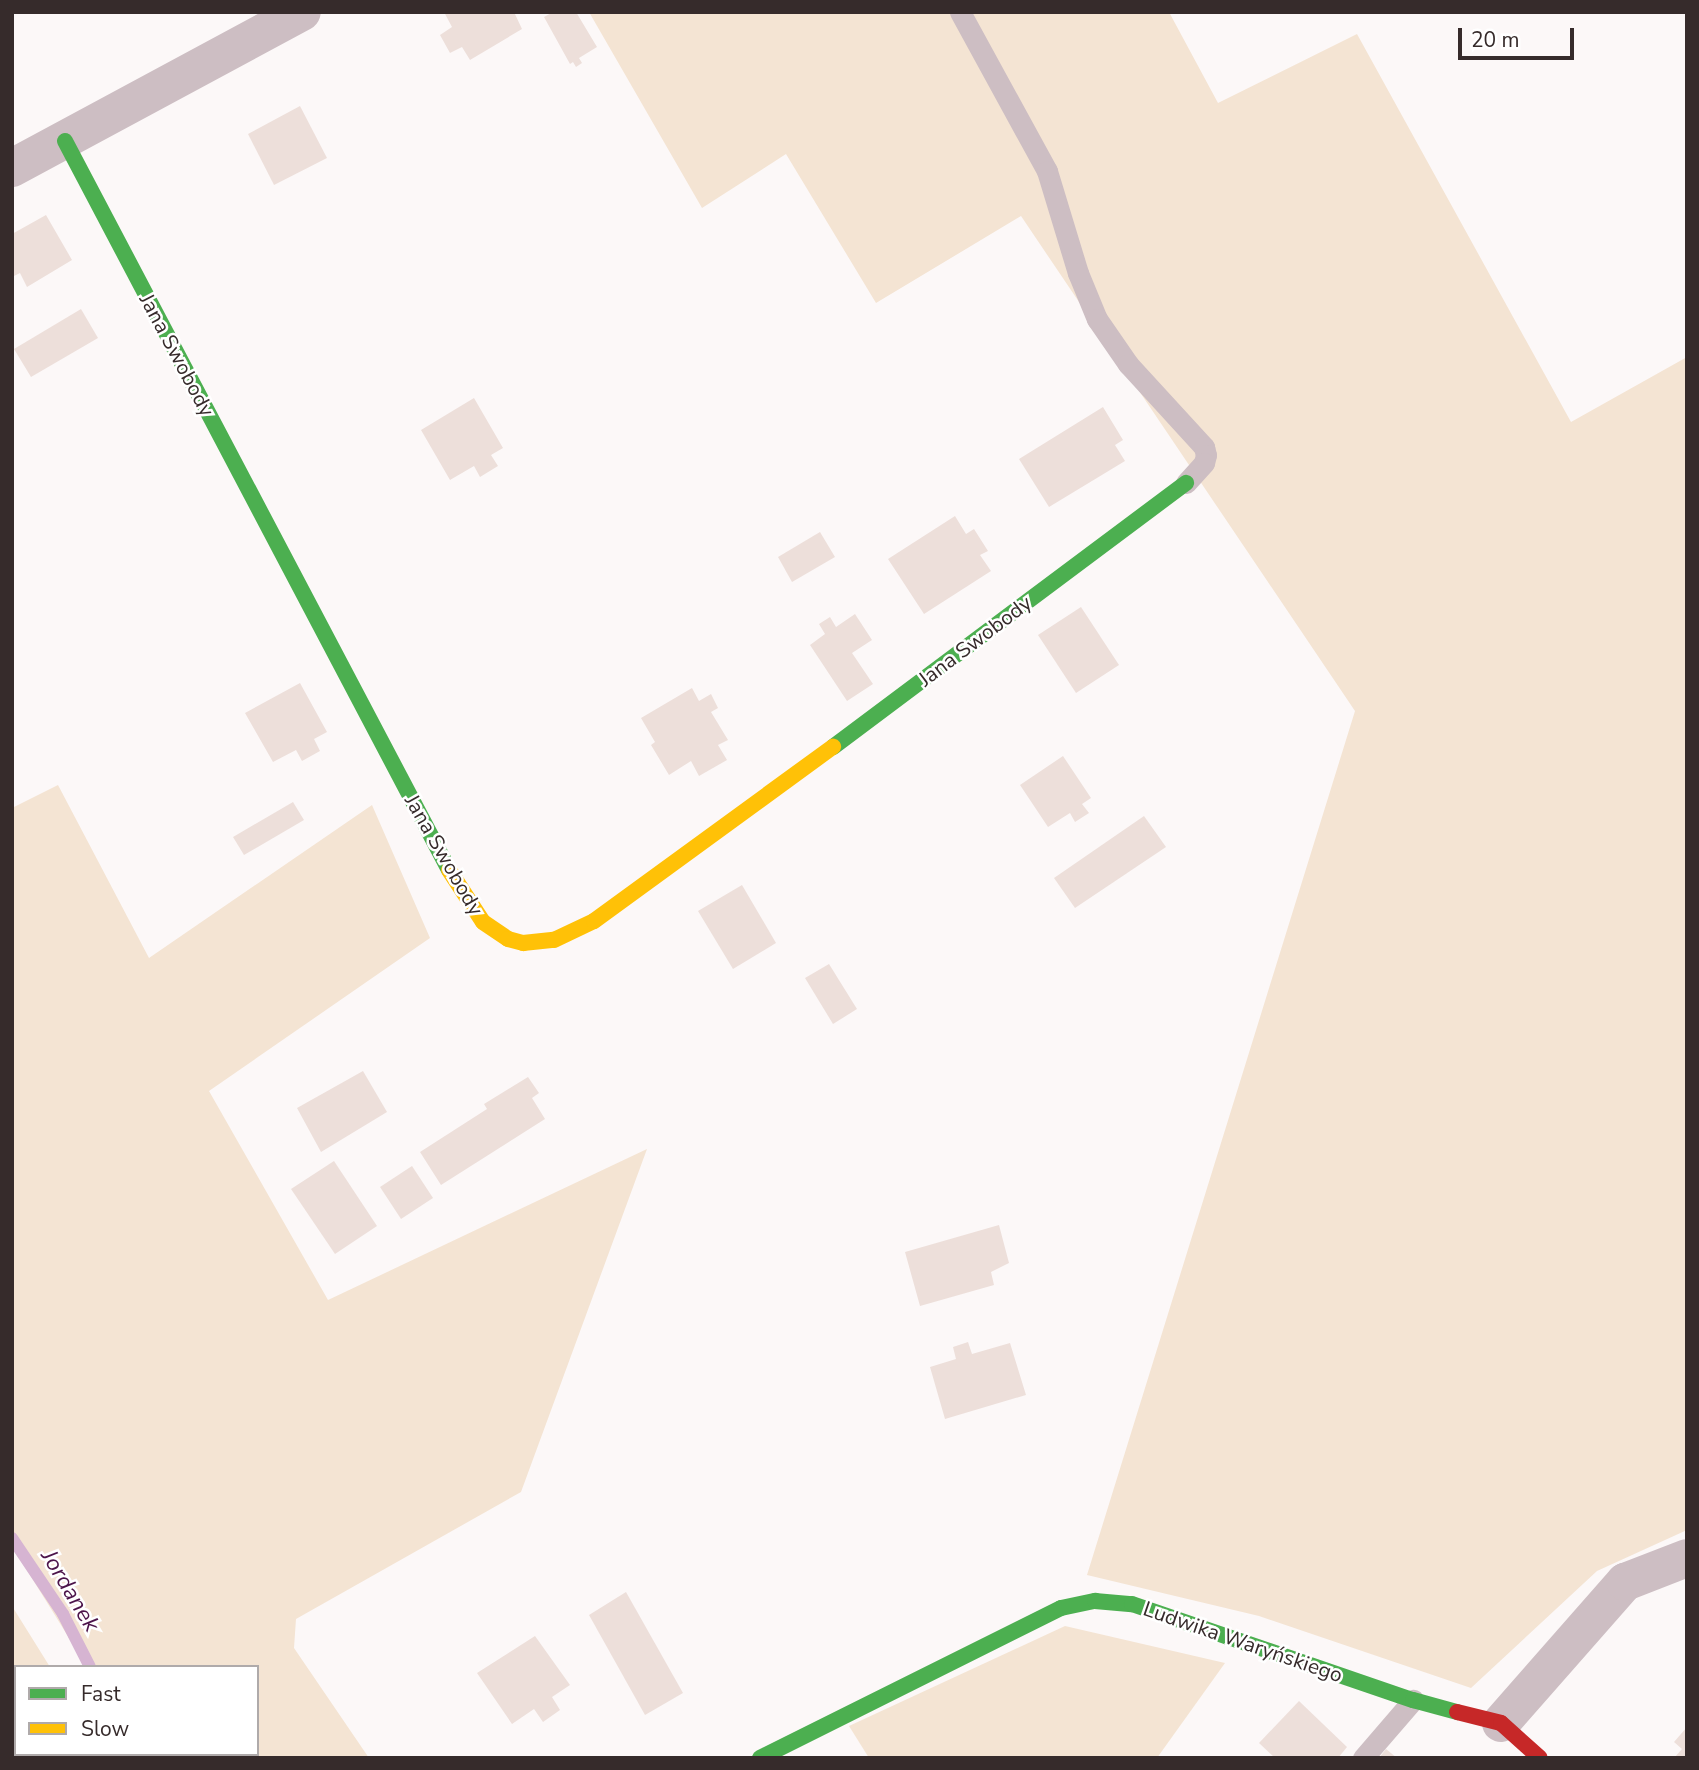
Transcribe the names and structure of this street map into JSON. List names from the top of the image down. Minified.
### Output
{"streets":{"street":["Jana Swobody","Ludwika Waryńskiego"]},"water":["Jordanek"],"legend":["Fast","Slow"],"scale_bar":"20 m"}
